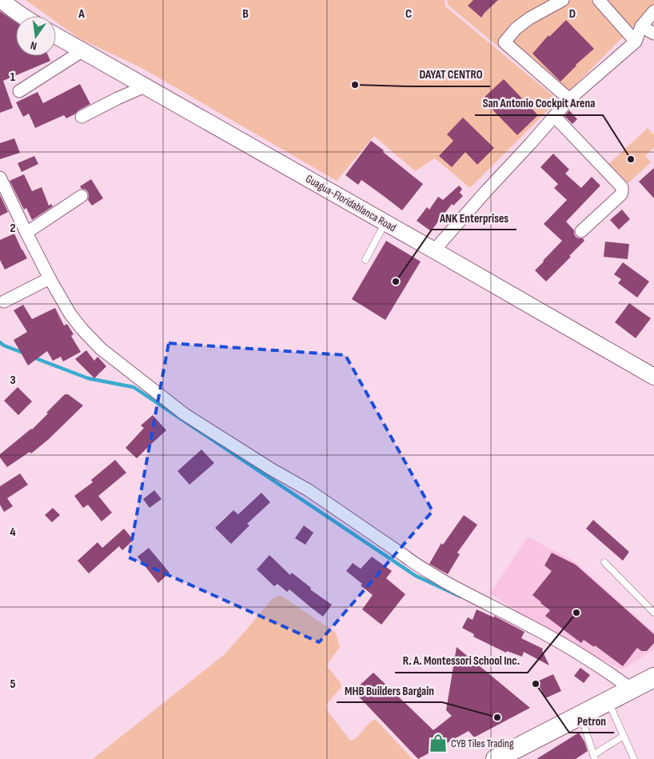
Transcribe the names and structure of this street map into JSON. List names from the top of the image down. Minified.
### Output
{"streets":{"main road":["Guagua-Floridablanca Road"]},"places":{"other":["DAYAT CENTRO","San Antonio Cockpit Arena","ANK Enterprises","R. A. Montessori School Inc.","Petron","MHB Builders Bargain"],"shop":["CYB Tiles Trading"]},"north":"bottom","grid":{"columns":["A","B","C","D"],"rows":["1","2","3","4","5"]}}
